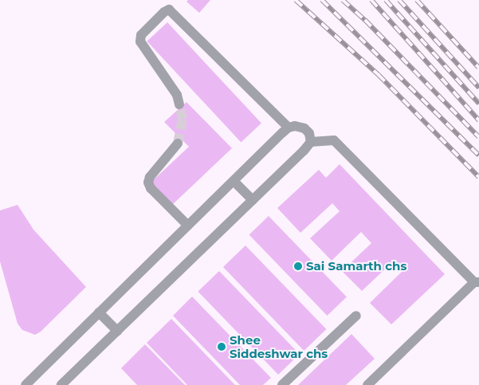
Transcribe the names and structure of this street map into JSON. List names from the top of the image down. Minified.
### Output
{"places":["Sai Samarth chs","Shee Siddeshwar chs"]}
